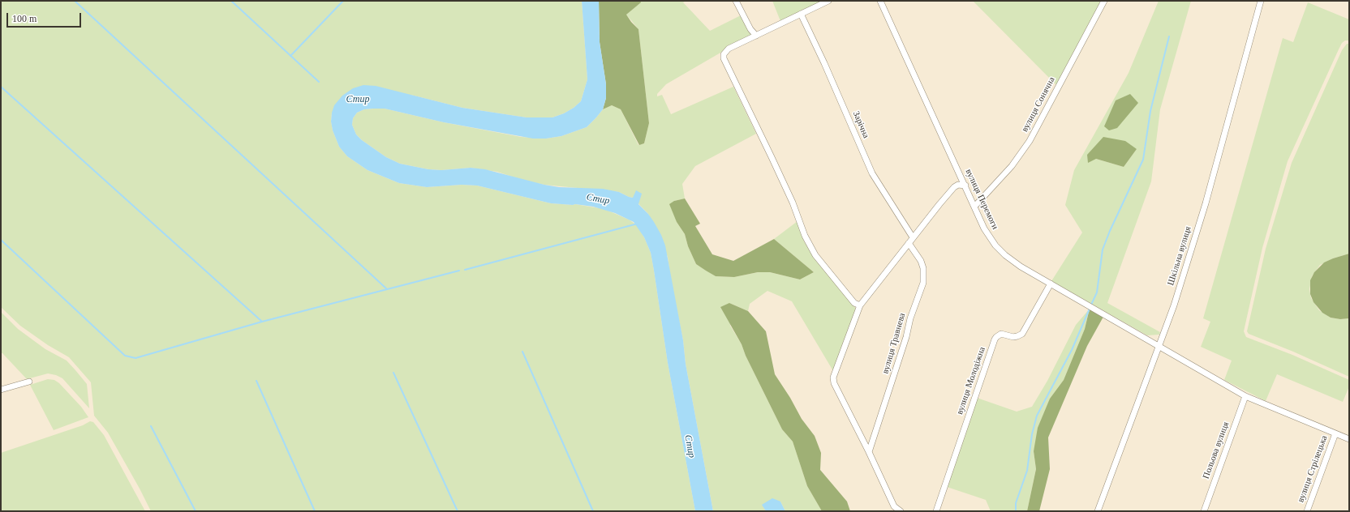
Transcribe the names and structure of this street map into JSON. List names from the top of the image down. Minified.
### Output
{"streets":{"street":["вулиця Сонячна","Зарічна","вулиця Перемоги","Шкільна вулиця","вулиця Травнева","вулиця Молодіжна","Польова вулиця","вулиця Стрілецька"]},"crossings":[["вулиця Сонячна","вулиця Перемоги"],["вулиця Перемоги","Шкільна вулиця"],["вулиця Перемоги","вулиця Молодіжна"],["вулиця Перемоги","Польова вулиця"],["вулиця Перемоги","вулиця Стрілецька"]],"water":["Стир"],"scale_bar":"100 m"}
